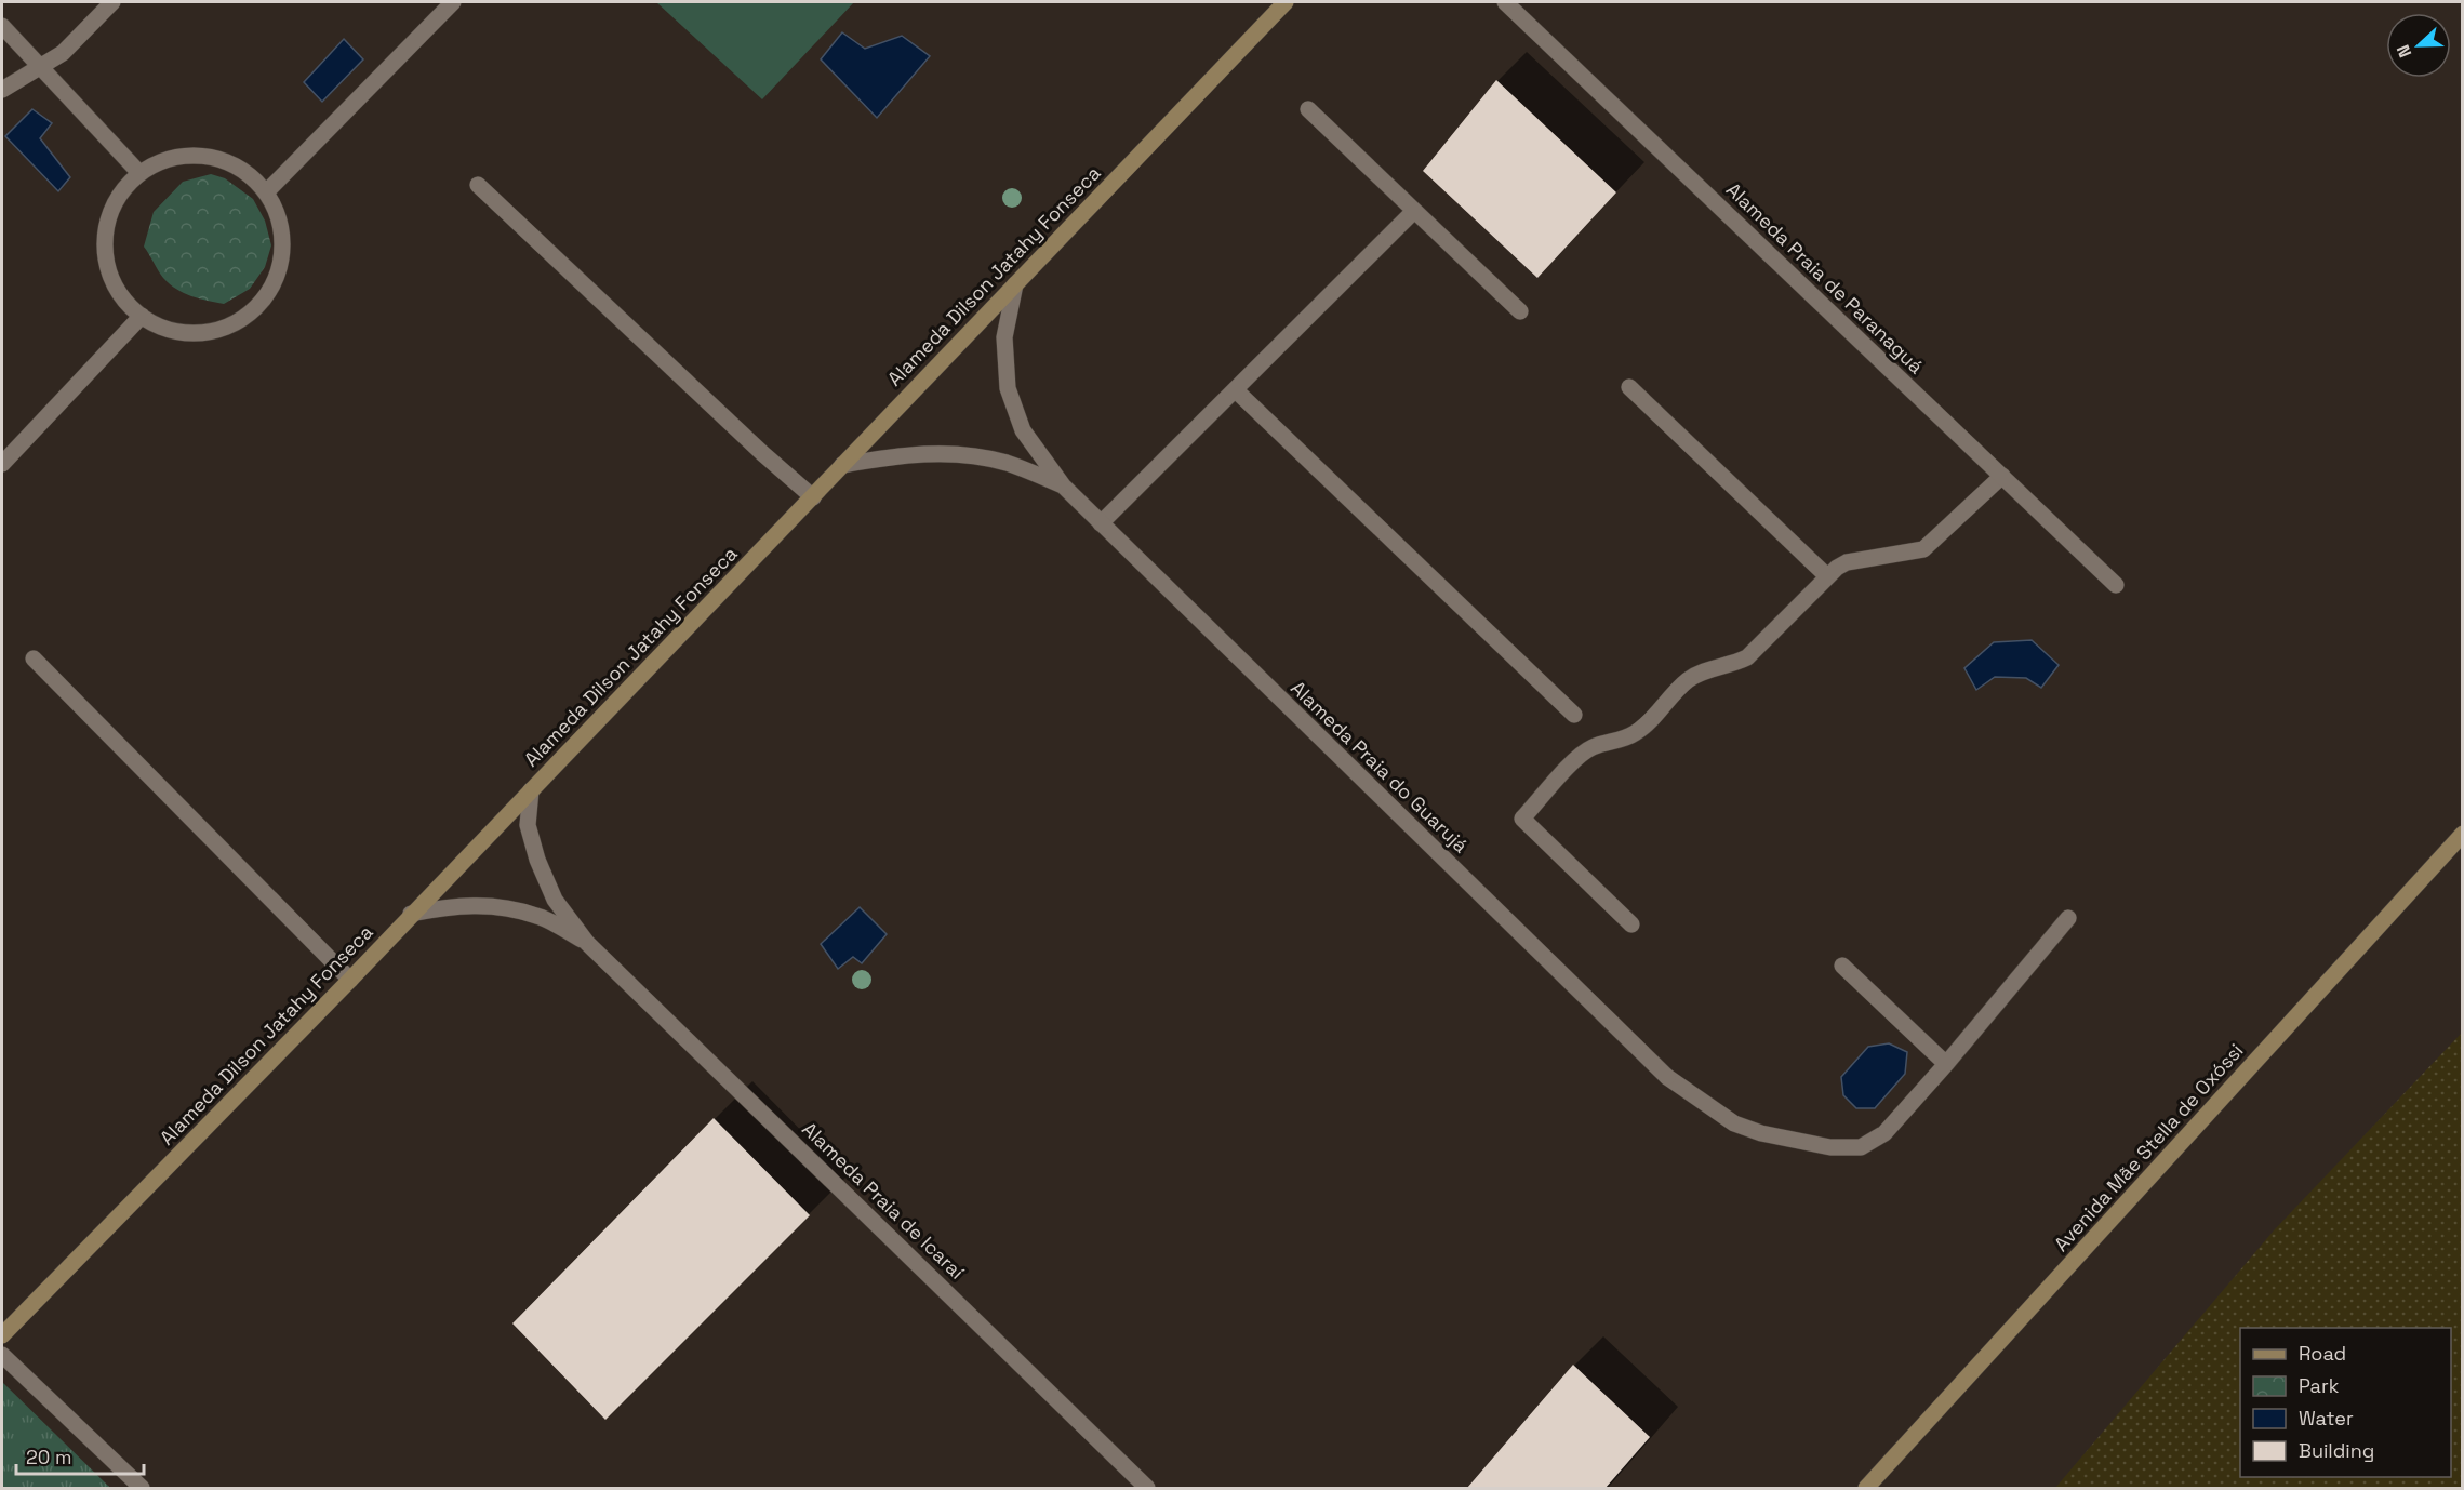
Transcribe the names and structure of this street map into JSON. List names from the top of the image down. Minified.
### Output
{"streets":{"main road":["Alameda Dilson Jatahy Fonseca","Avenida Mãe Stella de Oxóssi"],"street":["Alameda Praia de Paranaguá","Alameda Praia do Guarujá","Alameda Praia de Icaraí"]},"crossings":[["Alameda Dilson Jatahy Fonseca","Alameda Praia do Guarujá"],["Alameda Dilson Jatahy Fonseca","Alameda Praia de Icaraí"]],"legend":["Road","Park","Water","Building"],"scale_bar":"20 m","north":"left"}
